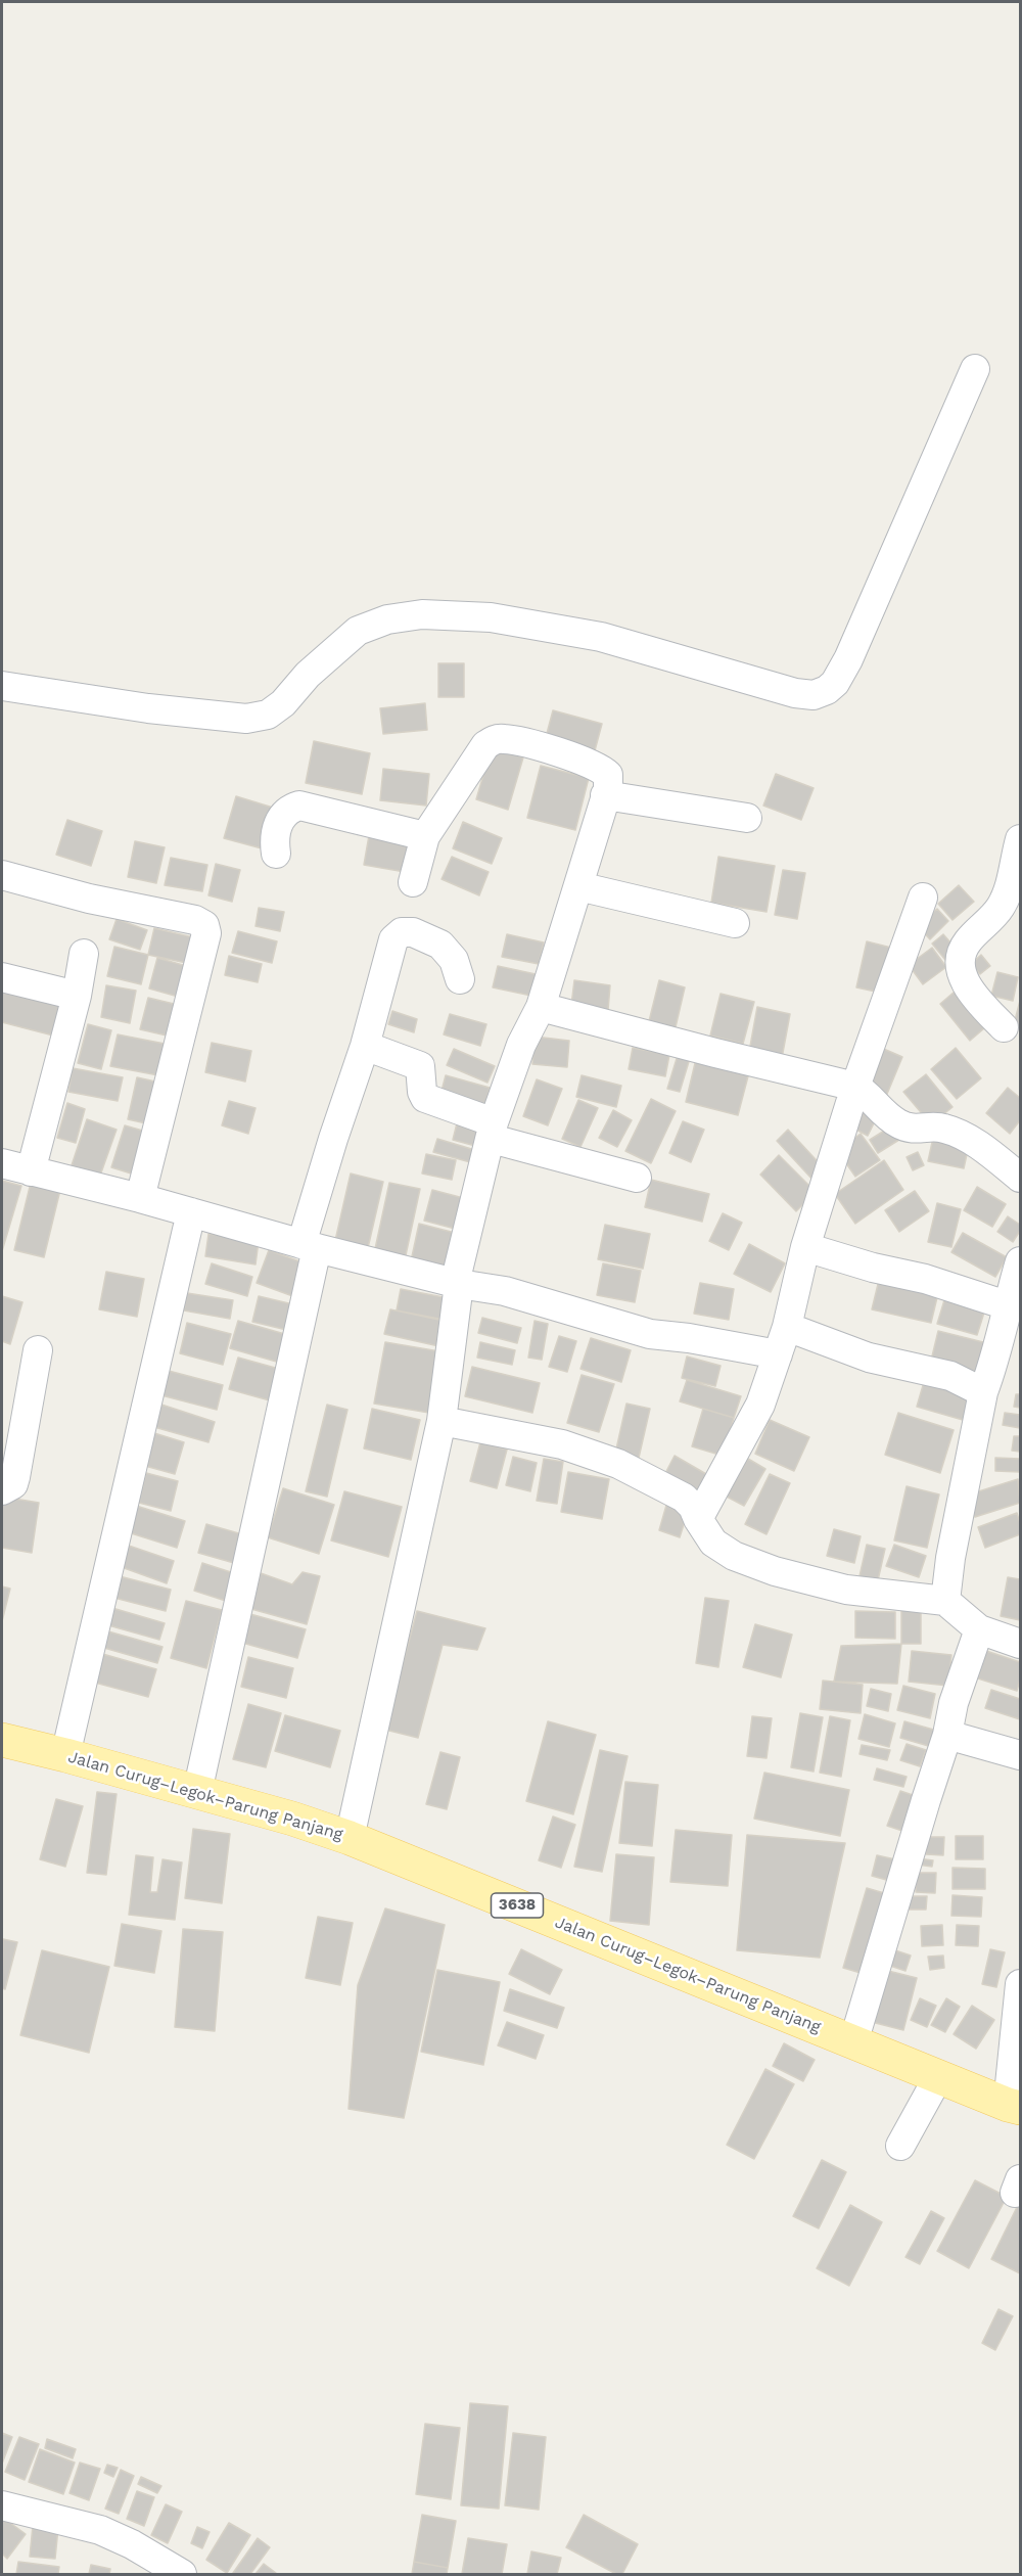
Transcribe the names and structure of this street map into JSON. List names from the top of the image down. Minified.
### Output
{"streets":{"main road":["Jalan Curug–Legok–Parung Panjang","3638"]}}
